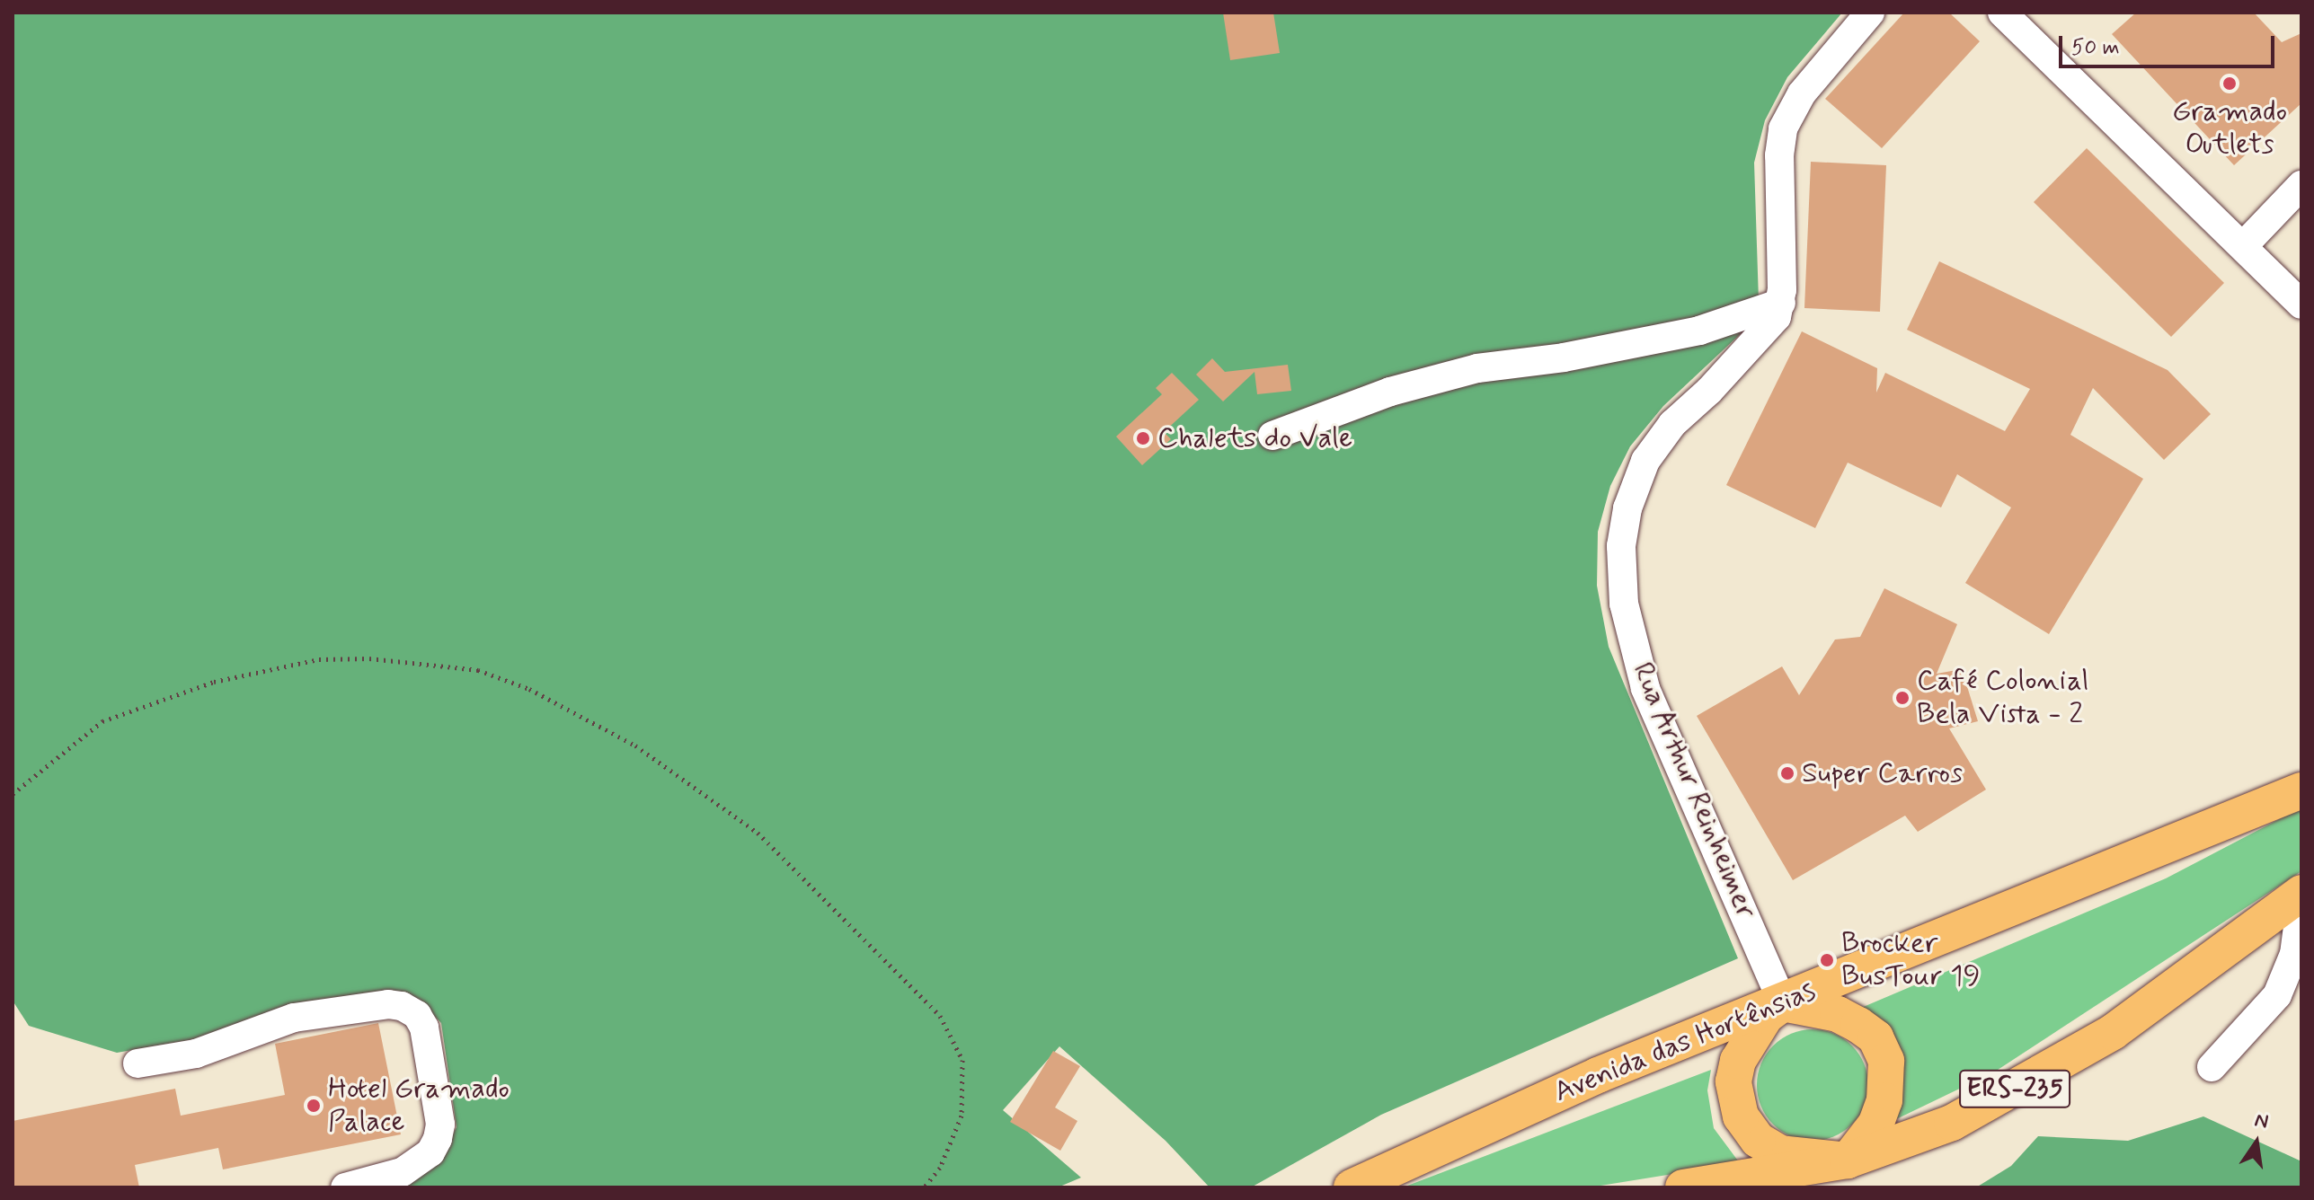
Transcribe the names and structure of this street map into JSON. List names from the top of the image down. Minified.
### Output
{"streets":{"main road":["Avenida das Hortênsias","ERS-235"],"street":["Rua Arthur Reinheimer"]},"crossings":[["Rua Arthur Reinheimer","Avenida das Hortênsias"],["Rua Arthur Reinheimer","ERS-235"],["Avenida das Hortênsias","ERS-235"]],"places":["Gramado Outlets","Chalets do Vale","Café Colonial Bela Vista - 2","Super Carros","Brocker BusTour 19","Hotel Gramado Palace"],"scale_bar":"50 m","north":"top"}
